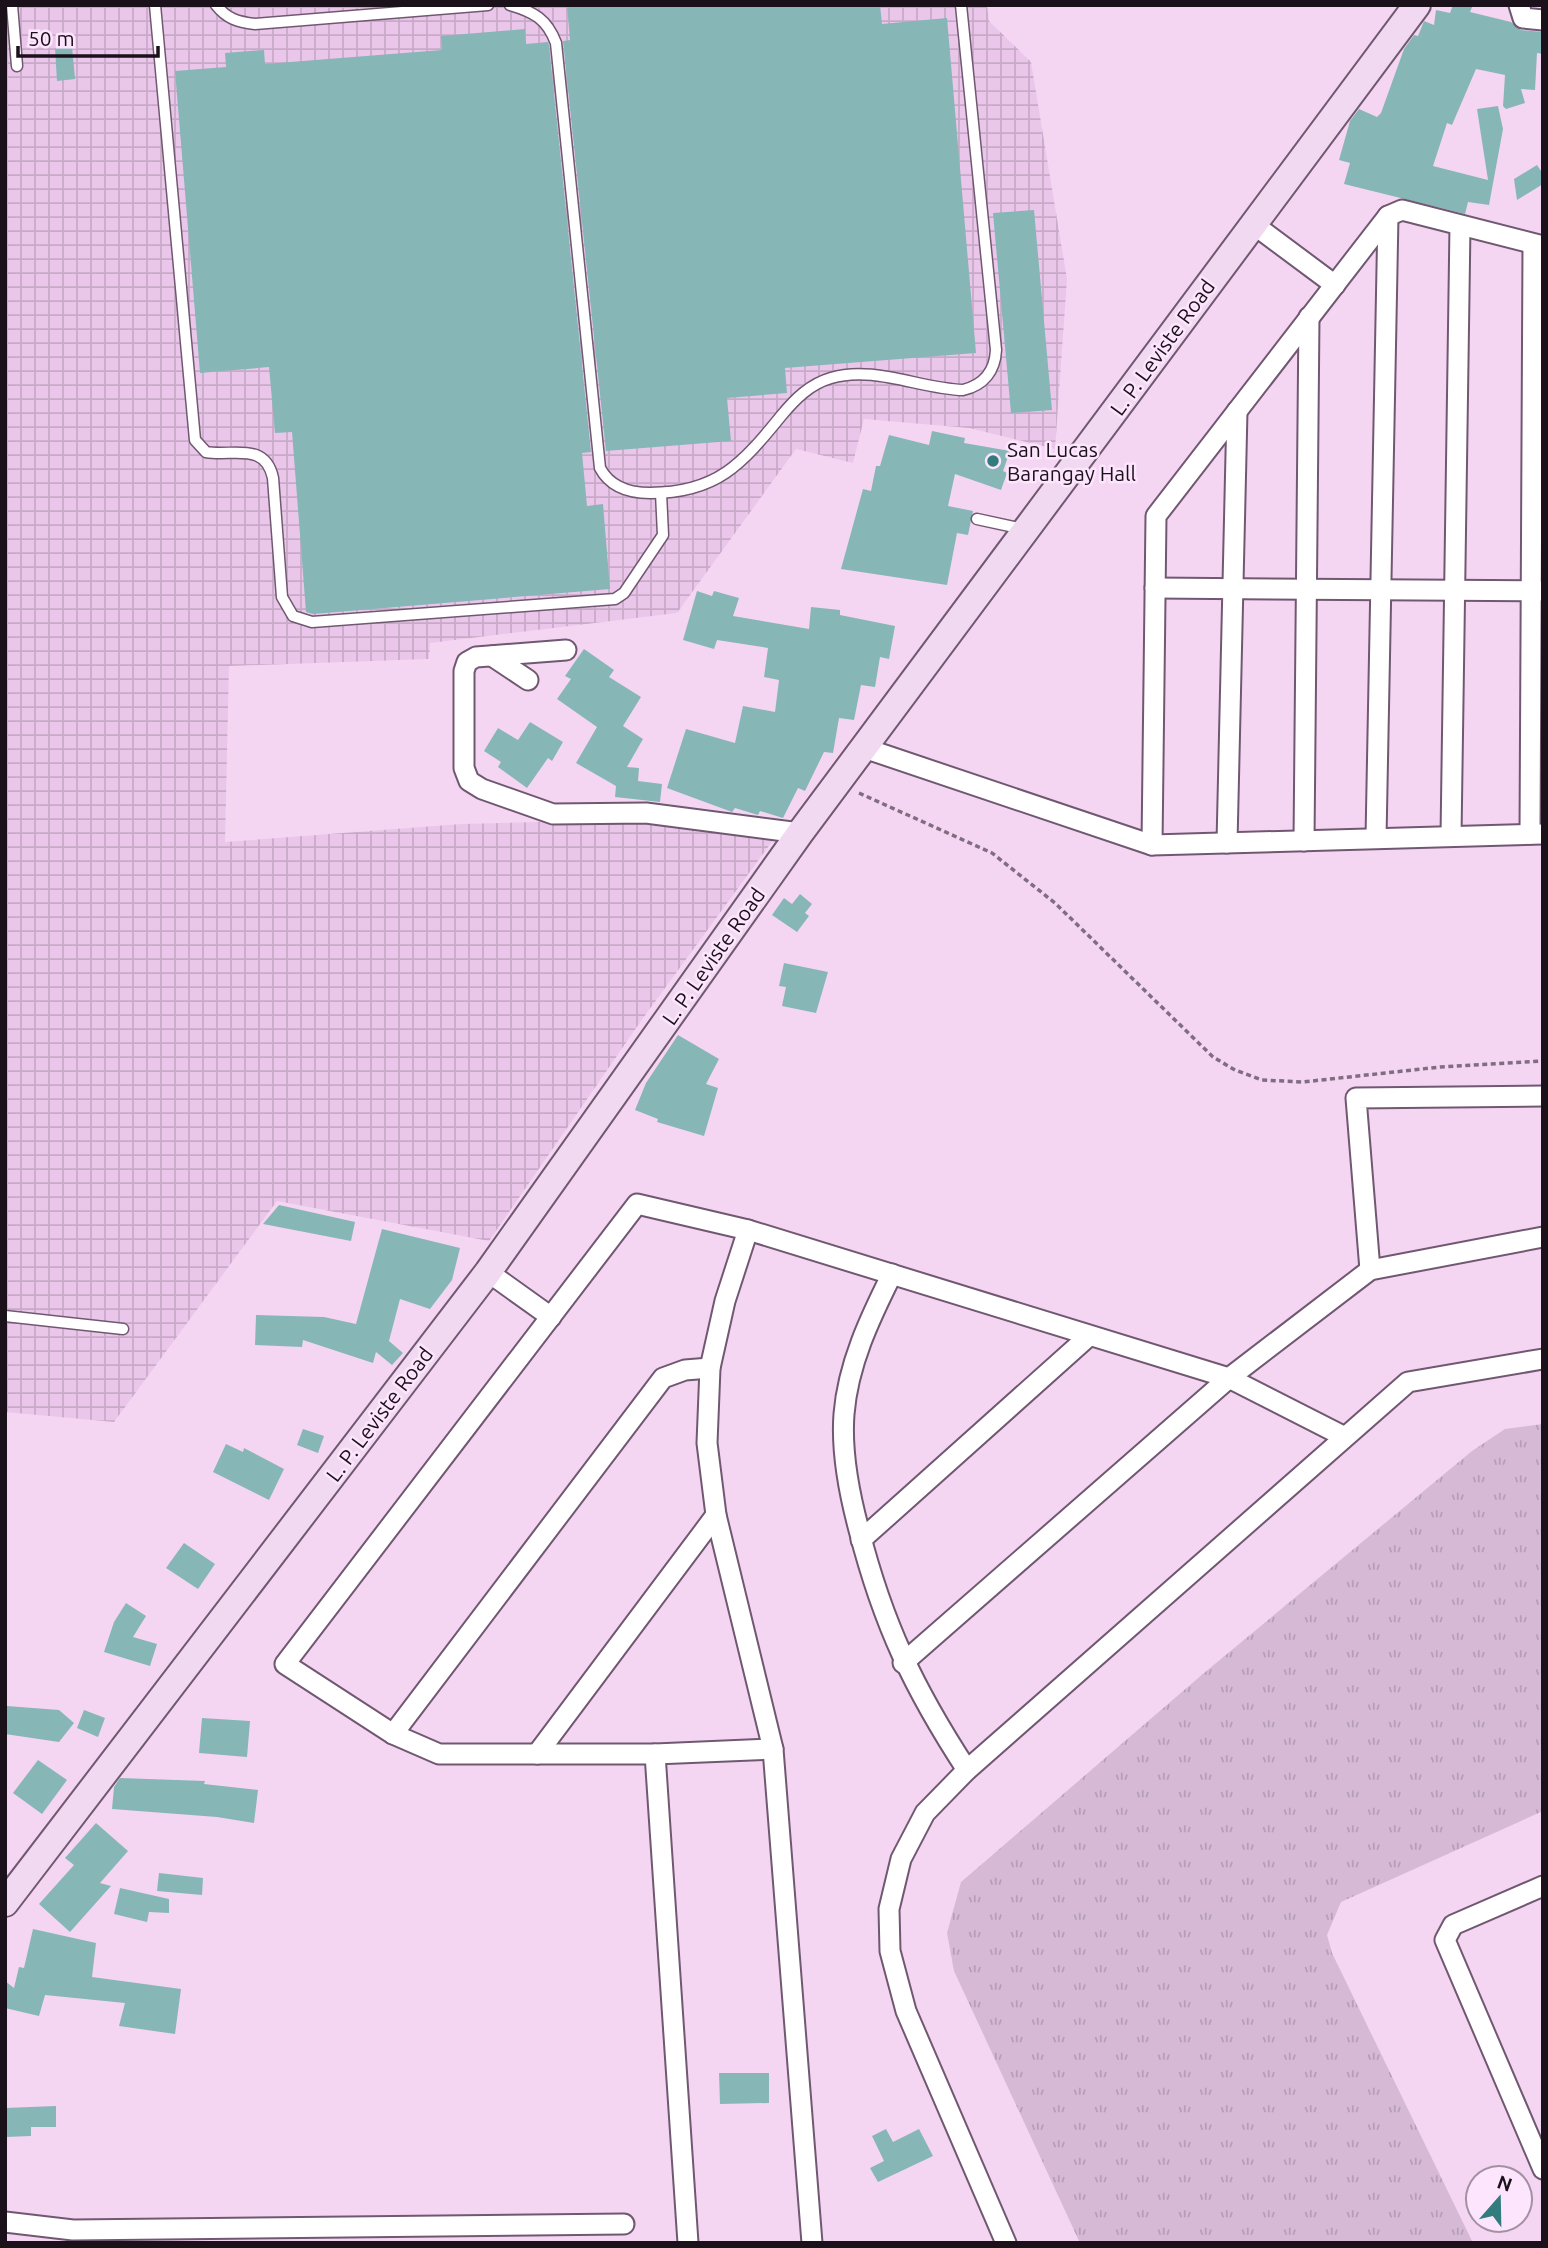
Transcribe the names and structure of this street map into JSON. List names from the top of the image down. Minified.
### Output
{"streets":{"main road":["L. P. Leviste Road"]},"places":["San Lucas Barangay Hall"],"scale_bar":"50 m","north":"top"}
